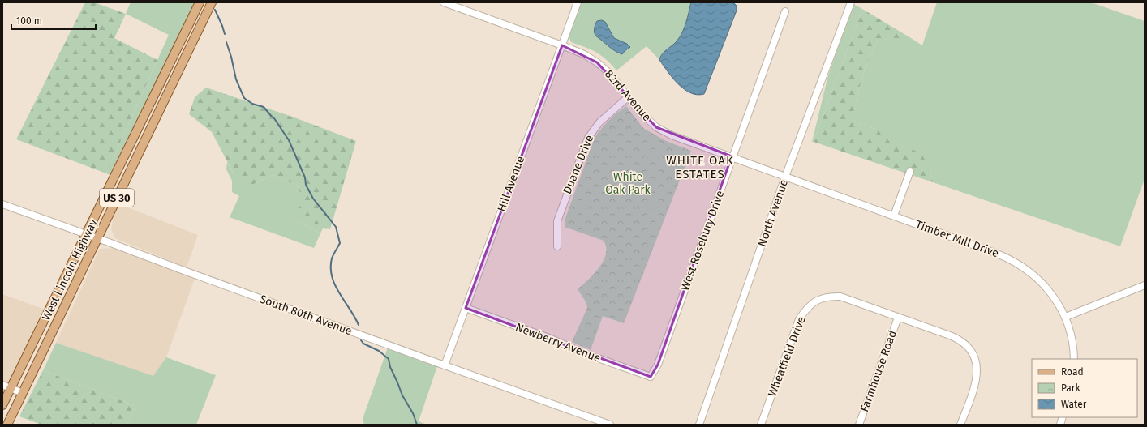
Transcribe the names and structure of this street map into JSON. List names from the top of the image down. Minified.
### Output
{"streets":{"main road":["US 30","West Lincoln Highway"],"street":["82rd Avenue","Duane Drive","Hill Avenue","North Avenue","Timber Mill Drive","West Rosebury Drive","South 80th Avenue","Newberry Avenue","Wheatfield Drive","Farmhouse Road"]},"crossings":[["82rd Avenue","Duane Drive"],["82rd Avenue","Hill Avenue"],["82rd Avenue","North Avenue"],["82rd Avenue","Timber Mill Drive"],["82rd Avenue","West Rosebury Drive"],["Hill Avenue","South 80th Avenue"],["Hill Avenue","Newberry Avenue"],["North Avenue","Timber Mill Drive"],["West Rosebury Drive","Newberry Avenue"],["West Lincoln Highway","South 80th Avenue"],["Wheatfield Drive","Farmhouse Road"]],"districts":["WHITE OAK ESTATES"],"parks":["White Oak Park"],"legend":["Road","Park","Water"],"scale_bar":"100 m"}
